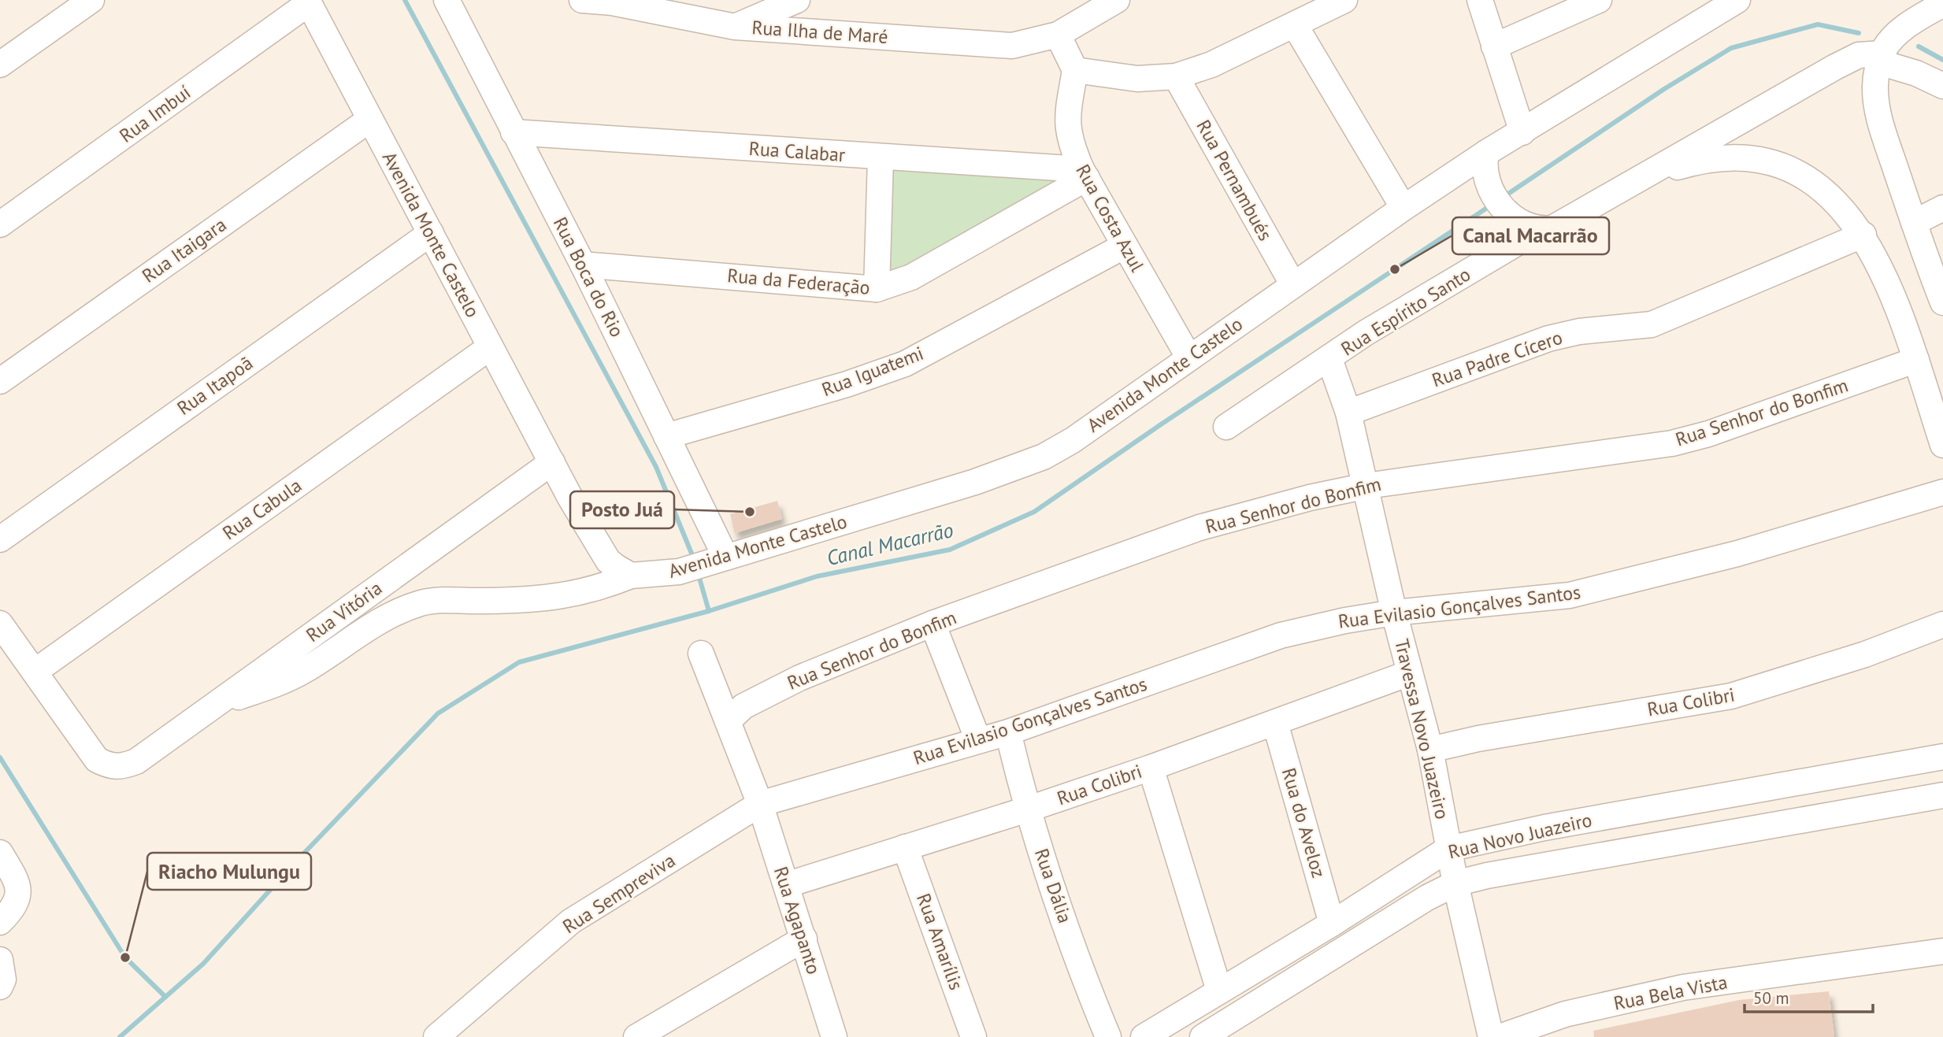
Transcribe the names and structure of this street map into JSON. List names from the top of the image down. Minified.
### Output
{"streets":{"street":["Rua Ilha de Maré","Rua Imbuí","Rua Calabar","Rua Pernambués","Rua Costa Azul","Avenida Monte Castelo","Rua Itaigara","Rua Boca do Rio","Rua da Federação","Rua Espírito Santo","Rua Padre Cícero","Rua Iguatemi","Rua Itapoã","Rua Senhor do Bonfim","Rua Cabula","Rua Evilasio Gonçalves Santos","Rua Vitória","Rua Colibri","Travessa Novo Juazeiro","Rua do Aveloz","Rua Novo Juazeiro","Rua Dália","Rua Sempreviva","Rua Agapanto","Rua Amarílis","Rua Bela Vista"]},"crossings":[["Rua Imbuí","Avenida Monte Castelo"],["Rua Calabar","Rua Costa Azul"],["Rua Calabar","Rua Boca do Rio"],["Rua Calabar","Rua da Federação"],["Rua Pernambués","Avenida Monte Castelo"],["Rua Costa Azul","Avenida Monte Castelo"],["Rua Costa Azul","Rua da Federação"],["Rua Costa Azul","Rua Iguatemi"],["Avenida Monte Castelo","Rua Itaigara"],["Avenida Monte Castelo","Rua Boca do Rio"],["Avenida Monte Castelo","Rua Itapoã"],["Avenida Monte Castelo","Rua Cabula"],["Avenida Monte Castelo","Rua Vitória"],["Rua Boca do Rio","Rua da Federação"],["Rua Boca do Rio","Rua Iguatemi"],["Rua Espírito Santo","Travessa Novo Juazeiro"],["Rua Padre Cícero","Travessa Novo Juazeiro"],["Rua Senhor do Bonfim","Travessa Novo Juazeiro"],["Rua Senhor do Bonfim","Rua Agapanto"],["Rua Cabula","Rua Vitória"],["Rua Evilasio Gonçalves Santos","Travessa Novo Juazeiro"],["Rua Evilasio Gonçalves Santos","Rua Dália"],["Rua Evilasio Gonçalves Santos","Rua Sempreviva"],["Rua Evilasio Gonçalves Santos","Rua Agapanto"],["Rua Colibri","Travessa Novo Juazeiro"],["Rua Colibri","Rua do Aveloz"],["Rua Colibri","Rua Dália"],["Rua Colibri","Rua Agapanto"],["Rua Colibri","Rua Amarílis"],["Travessa Novo Juazeiro","Rua Novo Juazeiro"],["Rua do Aveloz","Rua Novo Juazeiro"],["Rua Sempreviva","Rua Agapanto"]],"water":["Canal Macarrão"],"places":["Canal Macarrão","Posto Juá","Riacho Mulungu"],"scale_bar":"50 m"}
